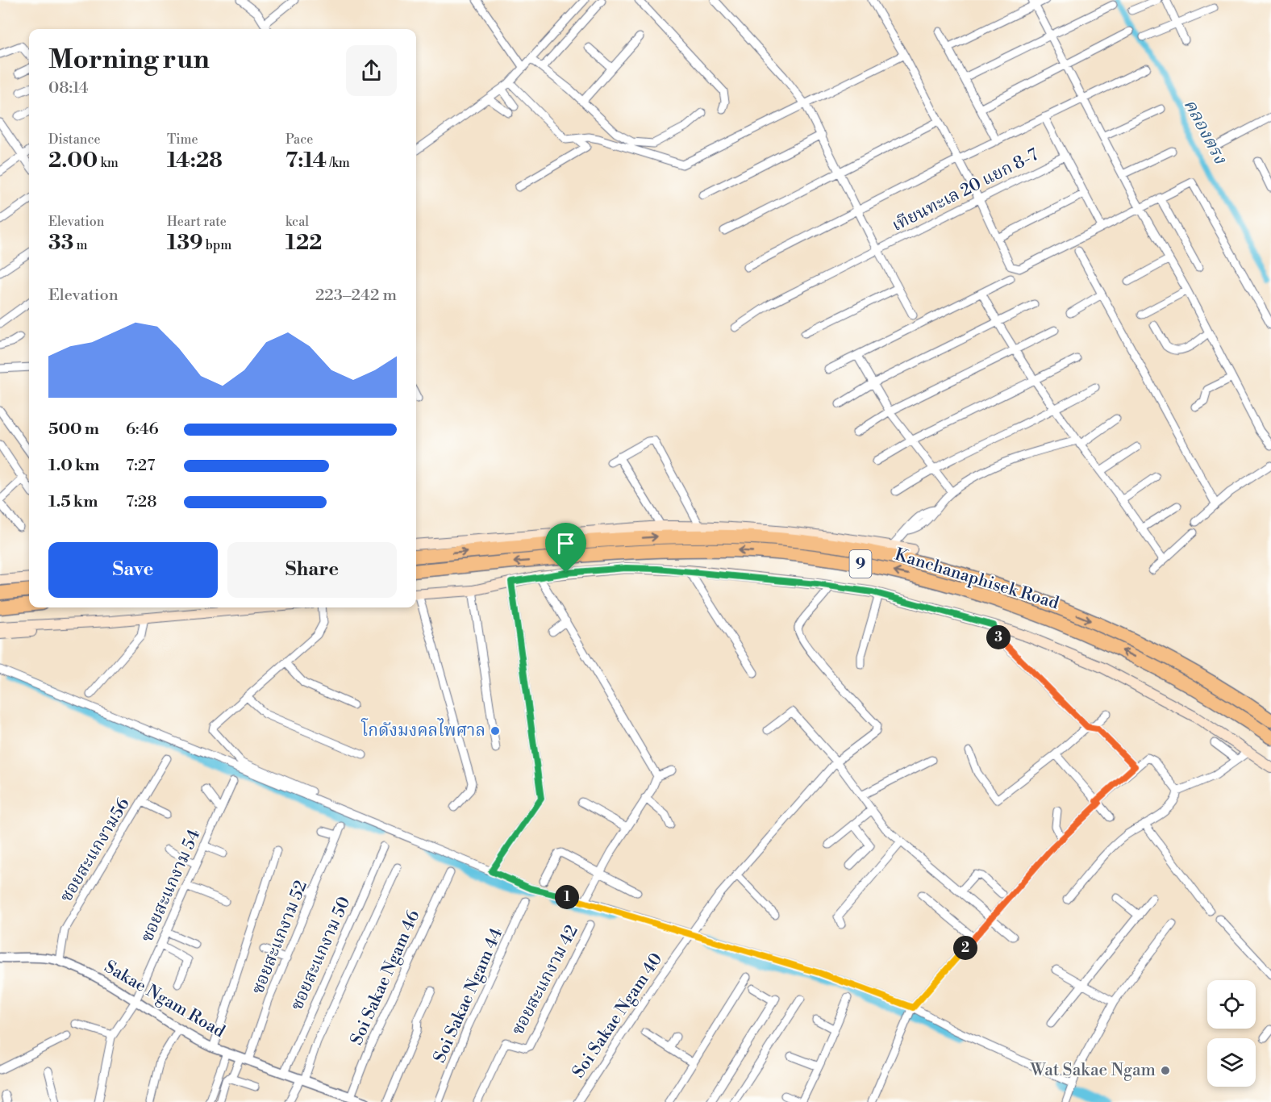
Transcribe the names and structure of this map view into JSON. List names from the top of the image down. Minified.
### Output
{"streets":{"highway":["9","Kanchanaphisek Road"],"street":["เทียนทะเล 20 แยก 8-7","ซอยสะแกงาม56","ซอยสะแกงาม 54","ซอยสะแกงาม 52","ซอยสะแกงาม 50","Soi Sakae Ngam 46","ซอยสะแกงาม 42","Soi Sakae Ngam 44","Sakae Ngam Road","Soi Sakae Ngam 40"]},"crossings":[["ซอยสะแกงาม56","Sakae Ngam Road"],["ซอยสะแกงาม 54","Sakae Ngam Road"],["ซอยสะแกงาม 52","Sakae Ngam Road"],["ซอยสะแกงาม 50","Sakae Ngam Road"],["Soi Sakae Ngam 46","Sakae Ngam Road"]],"water":["คลองตรง"],"places":["โกดังมงคลไพศาล","Wat Sakae Ngam"],"page":{"heading":["Morning run","08:14"],"stats":[["Distance","2.00 km"],["Time","14:28"],["Pace","7:14 /km"],["Elevation","33 m"],["Heart rate","139 bpm"],["kcal","122"]],"chart":["Elevation","223–242 m"],"list":[{"name":"500 m","note":"6:46"},{"name":"1.0 km","note":"7:27"},{"name":"1.5 km","note":"7:28"}],"buttons":["Save","Share"],"pins":["3","1","2"]}}
